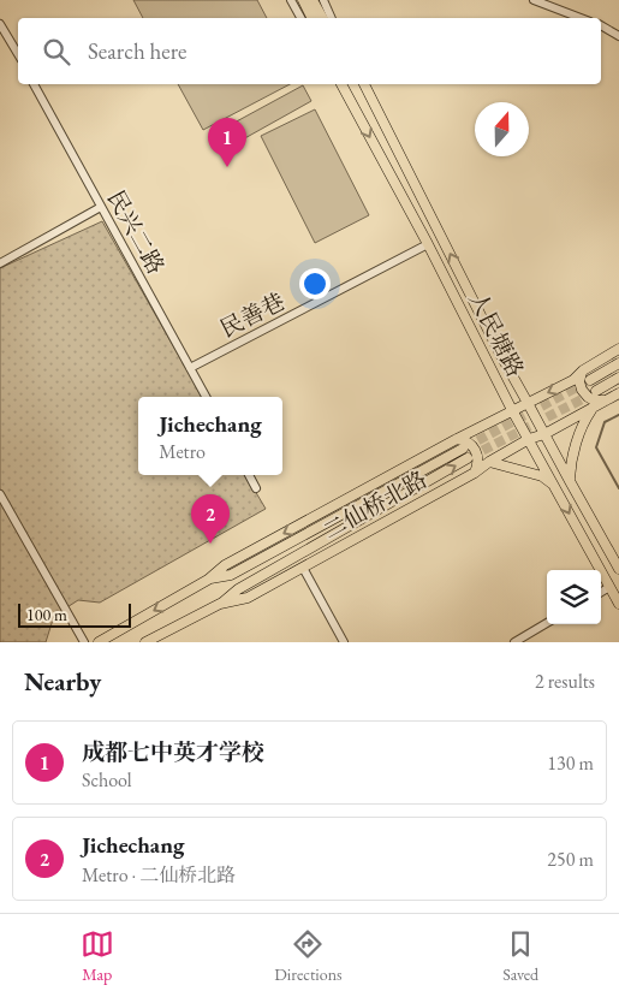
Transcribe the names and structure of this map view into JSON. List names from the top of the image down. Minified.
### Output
{"streets":{"main road":["人民塘路","二仙桥北路"],"street":["民兴二路","民善巷"]},"crossings":[["民兴二路","民善巷"],["民善巷","人民塘路"],["人民塘路","二仙桥北路"]],"scale_bar":"100 m","north":"top","page":{"search":"Search here","pins":["1","2"],"popup":["Jichechang","Metro"],"scale":"100 m","heading":["Nearby","2 results"],"list":[{"mark":"1","name":"成都七中英才学校","note":"School","value":"130 m"},{"mark":"2","name":"Jichechang","note":"Metro · 二仙桥北路","value":"250 m"}],"nav":["Map","Directions","Saved"]}}
